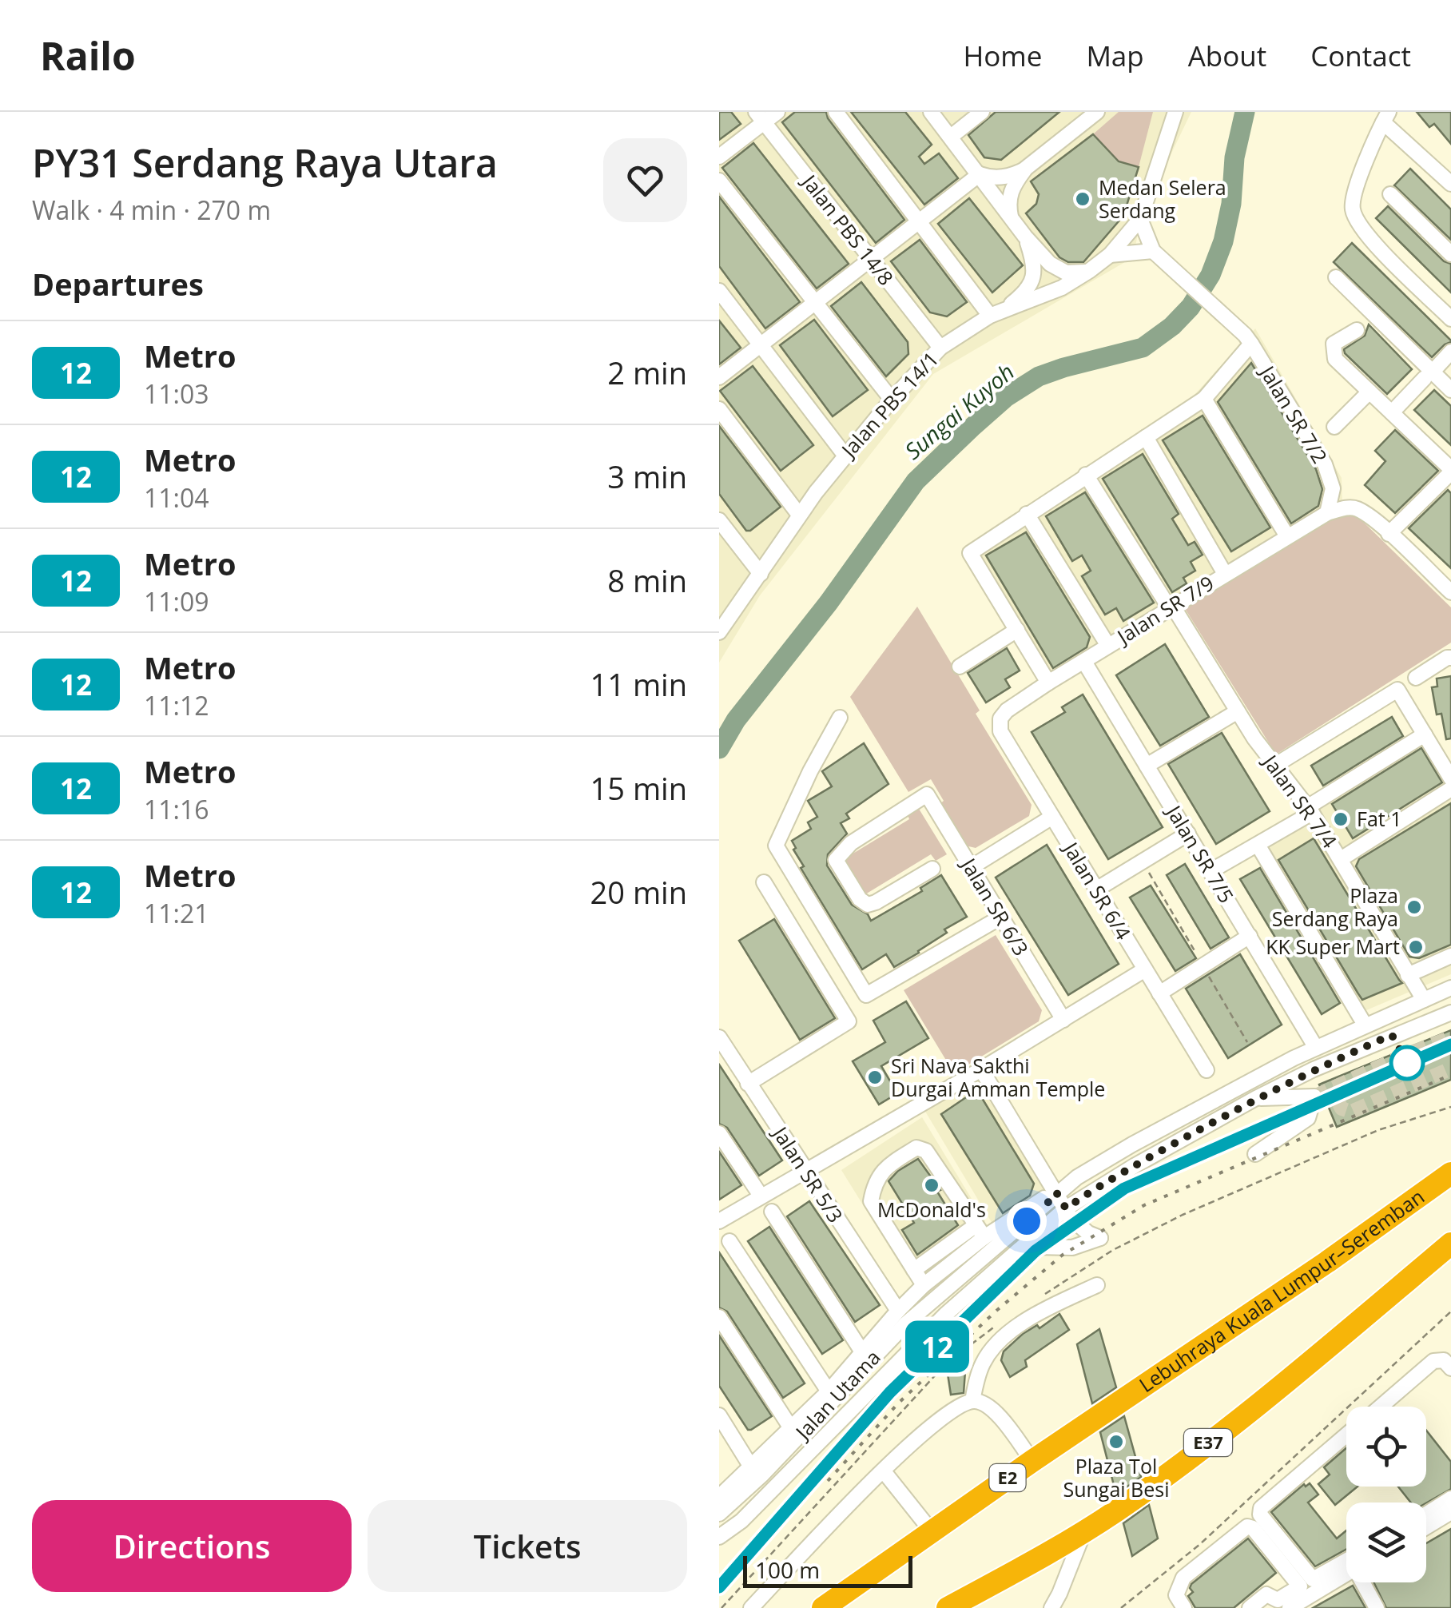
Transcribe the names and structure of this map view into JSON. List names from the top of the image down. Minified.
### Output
{"streets":{"highway":["Lebuhraya Kuala Lumpur–Seremban","E37","E2"],"street":["Jalan PBS 14/8","Jalan PBS 14/1","Jalan SR 7/2","Jalan SR 7/9","Jalan SR 7/4","Jalan SR 7/5","Jalan SR 6/4","Jalan SR 6/3","Jalan SR 5/3","Jalan Utama"]},"crossings":[["Jalan PBS 14/8","Jalan PBS 14/1"],["Jalan PBS 14/1","Jalan SR 7/2"],["Jalan SR 7/2","Jalan SR 7/9"],["Jalan SR 7/9","Jalan SR 7/4"],["Jalan SR 7/9","Jalan SR 7/5"],["Jalan SR 7/9","Jalan SR 6/4"],["Jalan SR 7/4","Jalan Utama"],["Jalan SR 7/5","Jalan Utama"],["Lebuhraya Kuala Lumpur–Seremban","E2"]],"water":["Sungai Kuyoh"],"places":["Medan Selera Serdang","Fat 1","Plaza Serdang Raya","KK Super Mart","Sri Nava Sakthi Durgai Amman Temple","McDonald's","Plaza Tol Sungai Besi"],"lines":["metro line 12"],"scale_bar":"100 m","page":{"header":"Railo","nav":["Home","Map","About","Contact"],"heading":[["PY31 Serdang Raya Utara","Walk · 4 min · 270 m"],"Departures"],"on_map":"12","list":[{"mark":"12","name":"Metro","note":"11:03","value":"2 min"},{"mark":"12","name":"Metro","note":"11:04","value":"3 min"},{"mark":"12","name":"Metro","note":"11:09","value":"8 min"},{"mark":"12","name":"Metro","note":"11:12","value":"11 min"},{"mark":"12","name":"Metro","note":"11:16","value":"15 min"},{"mark":"12","name":"Metro","note":"11:21","value":"20 min"}],"buttons":["Directions","Tickets"],"scale":"100 m"}}
